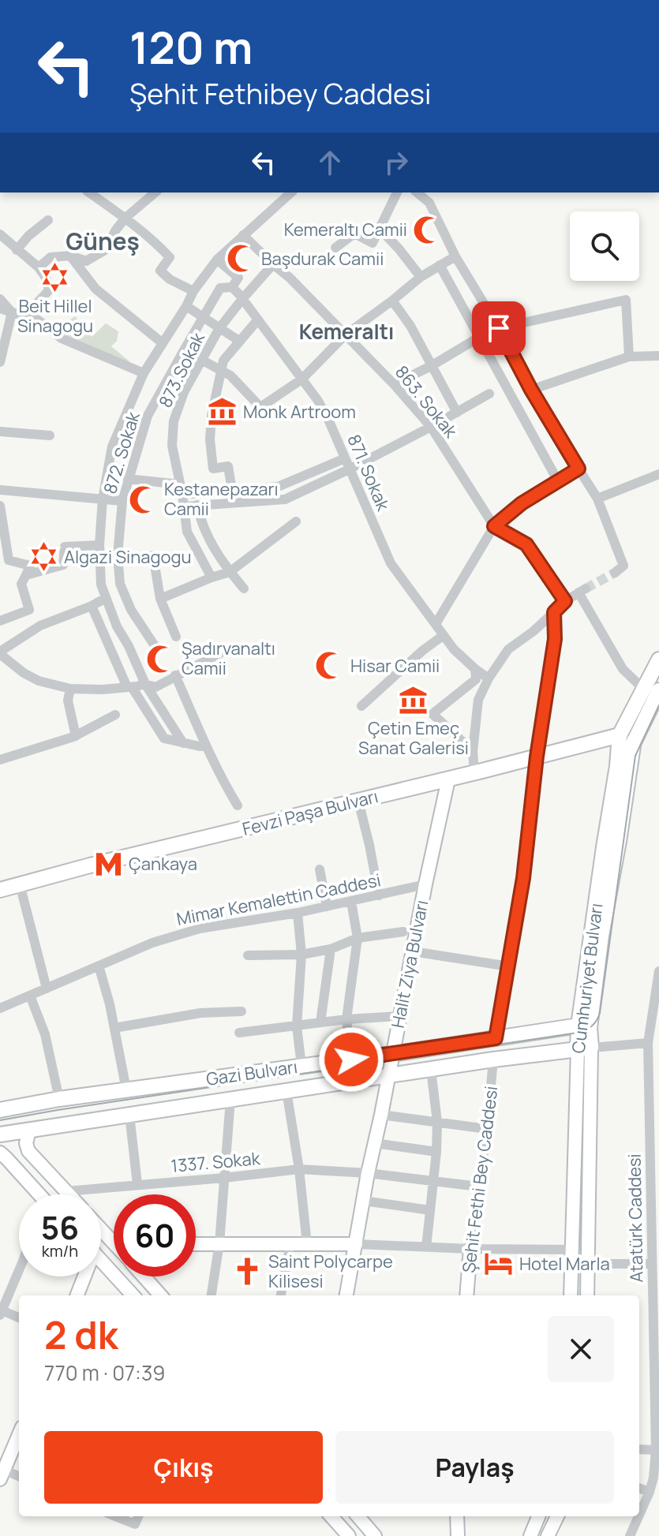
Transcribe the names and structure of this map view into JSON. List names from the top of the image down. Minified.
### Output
{"streets":{"main road":["Fevzi Paşa Bulvarı","Cumhuriyet Bulvarı","Gazi Bulvarı"],"street":["873.Sokak","863. Sokak","872. Sokak","871. Sokak","Mimar Kemalettin Caddesi","Halit Ziya Bulvarı","1337. Sokak","Şehit Fethi Bey Caddesi","Atatürk Caddesi"]},"crossings":[["873.Sokak","863. Sokak"],["873.Sokak","871. Sokak"],["872. Sokak","871. Sokak"],["Fevzi Paşa Bulvarı","Halit Ziya Bulvarı"],["Fevzi Paşa Bulvarı","Cumhuriyet Bulvarı"],["Mimar Kemalettin Caddesi","Halit Ziya Bulvarı"],["Halit Ziya Bulvarı","Gazi Bulvarı"],["Halit Ziya Bulvarı","1337. Sokak"],["Cumhuriyet Bulvarı","Gazi Bulvarı"],["Gazi Bulvarı","Şehit Fethi Bey Caddesi"],["Gazi Bulvarı","Atatürk Caddesi"],["1337. Sokak","Şehit Fethi Bey Caddesi"]],"districts":["Güneş","Kemeraltı"],"places":{"mosque":["Kemeraltı Camii","Başdurak Camii","Kestanepazarı Camii","Şadırvanaltı Camii","Hisar Camii"],"synagogue":["Beit Hillel Sinagogu","Algazi Sinagogu"],"museum":["Monk Artroom","Çetin Emeç Sanat Galerisi"],"metro station":["Çankaya"],"hotel":["Hotel Marla"],"church":["Saint Polycarpe Kilisesi"]},"page":{"turn":["120 m","Şehit Fethibey Caddesi"],"speed":"56 km/h","limit":"60","heading":["2 dk","770 m · 07:39"],"buttons":["Çıkış","Paylaş"]}}
